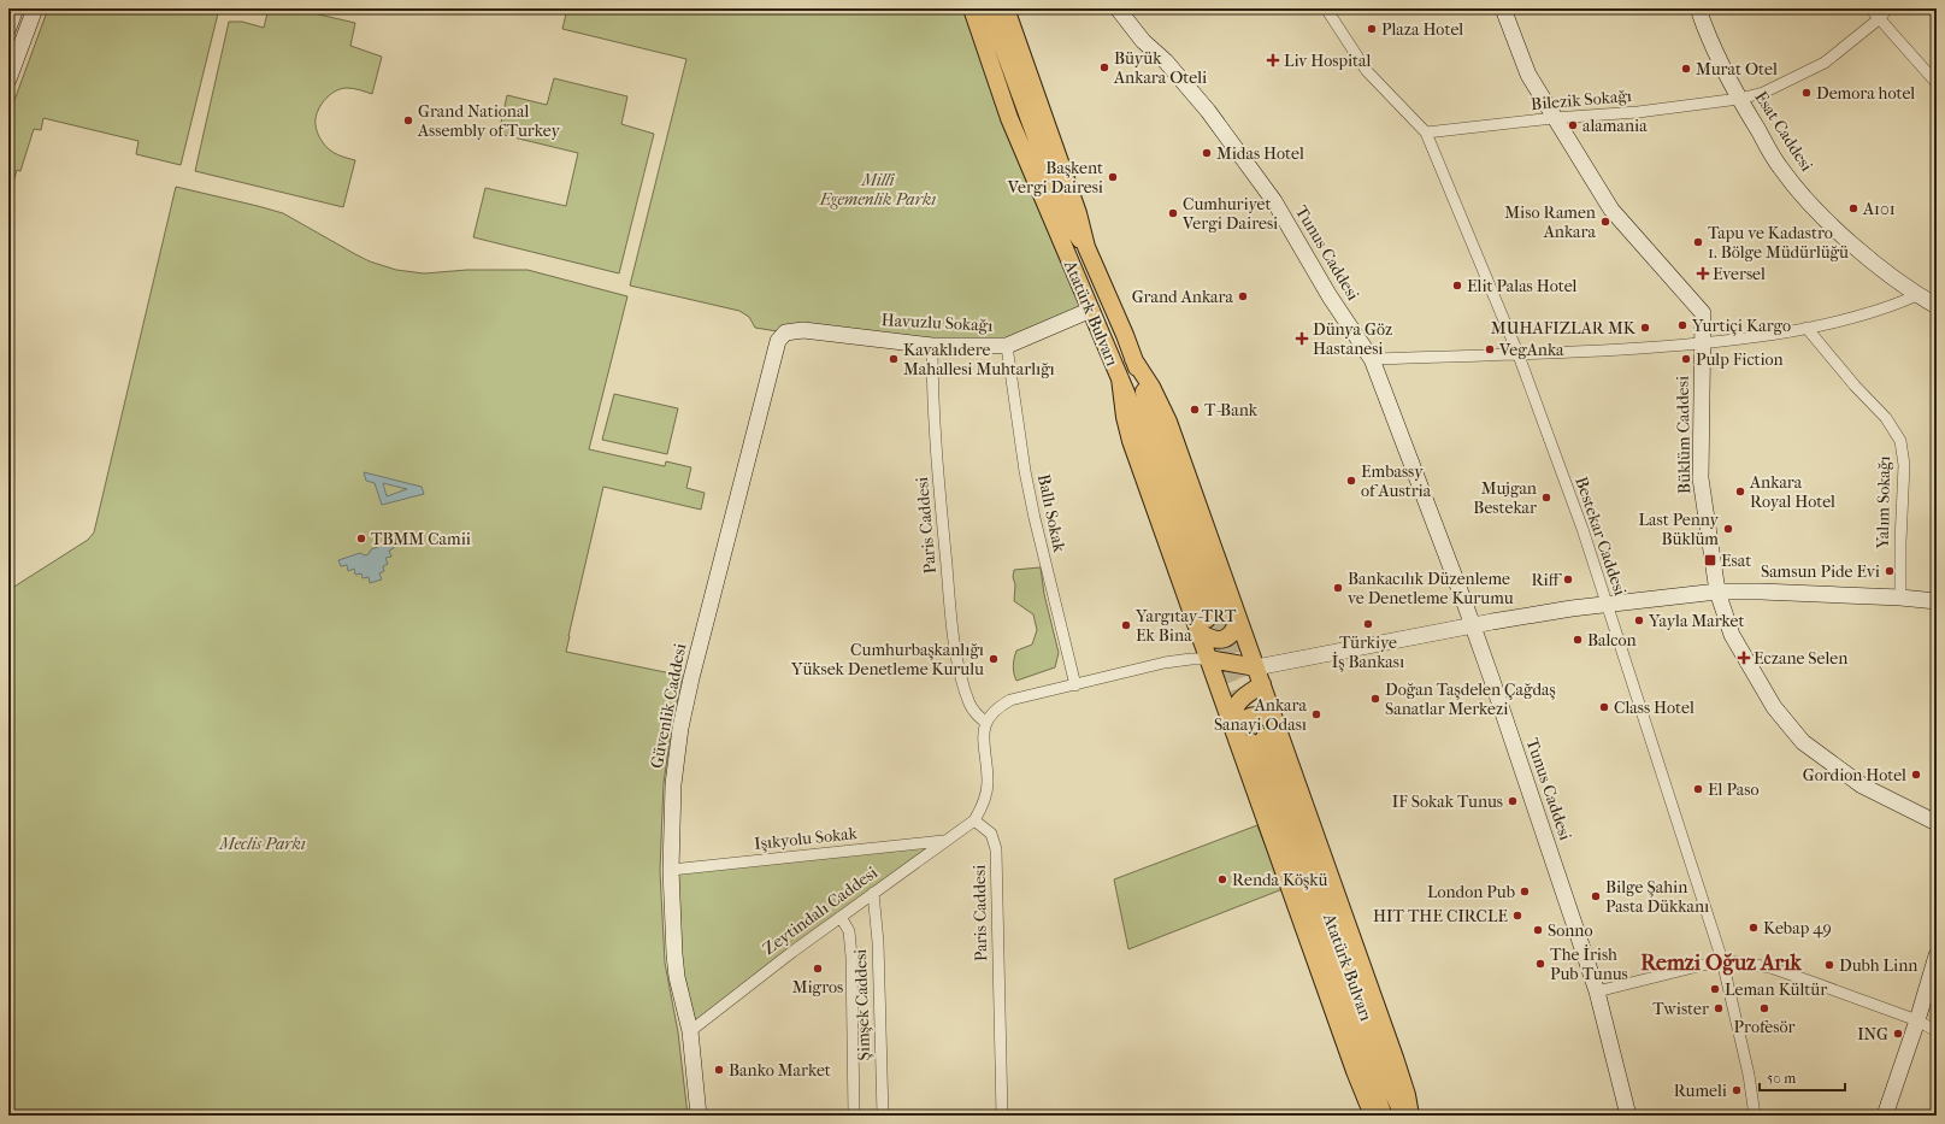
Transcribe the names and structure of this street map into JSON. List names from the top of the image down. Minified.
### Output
{"streets":{"main road":["Esat Caddesi","Tunus Caddesi","Atatürk Bulvarı","Havuzlu Sokağı","Büklüm Caddesi","Güvenlik Caddesi"],"street":["Bilezik Sokağı","Yalım Sokağı","Ballı Sokak","Paris Caddesi","Bestekar Caddesi","Işıkyolu Sokak","Zeytindalı Caddesi","Şimşek Caddesi"]},"crossings":[["Bilezik Sokağı","Esat Caddesi"],["Bilezik Sokağı","Büklüm Caddesi"],["Bilezik Sokağı","Bestekar Caddesi"],["Atatürk Bulvarı","Havuzlu Sokağı"],["Havuzlu Sokağı","Ballı Sokak"],["Havuzlu Sokağı","Paris Caddesi"],["Havuzlu Sokağı","Güvenlik Caddesi"],["Paris Caddesi","Zeytindalı Caddesi"],["Güvenlik Caddesi","Işıkyolu Sokak"],["Güvenlik Caddesi","Zeytindalı Caddesi"],["Işıkyolu Sokak","Zeytindalı Caddesi"],["Zeytindalı Caddesi","Şimşek Caddesi"]],"districts":["Remzi Oğuz Arık"],"parks":["Millî Egemenlik Parkı","Meclis Parkı"],"places":{"other":["Plaza Hotel","Büyük Ankara Oteli","Murat Otel","Demora hotel","Grand National Assembly of Turkey","alamania","Midas Hotel","Başkent Vergi Dairesi","A101","Cumhuriyet Vergi Dairesi","Miso Ramen Ankara","Tapu ve Kadastro 1. Bölge Müdürlüğü","Elit Palas Hotel","Grand Ankara","Yurtiçi Kargo","MUHAFIZLAR MK","VegAnka","Kavaklıdere Mahallesi Muhtarlığı","Pulp Fiction","T-Bank","Embassy of Austria","Ankara Royal Hotel","Mujgan Bestekar","Last Penny Büklüm","TBMM Camii","Samsun Pide Evi","Riff","Bankacılık Düzenleme ve Denetleme Kurumu","Yayla Market","Türkiye İş Bankası","Yargıtay-TRT Ek Bina","Balcon","Cumhurbaşkanlığı Yüksek Denetleme Kurulu","Doğan Taşdelen Çağdaş Sanatlar Merkezi","Class Hotel","Ankara Sanayi Odası","Gordion Hotel","El Paso","IF Sokak Tunus","Renda Köşkü","London Pub","Bilge Şahin Pasta Dükkanı","HIT THE CIRCLE","Kebap 49","Sonno","The İrish Pub Tunus","Dubh Linn","Migros","Leman Kültür","Twister","Profesör","ING","Banko Market","Rumeli"],"health":["Liv Hospital","Eversel","Dünya Göz Hastanesi","Eczane Selen"],"transit":["Esat"]},"scale_bar":"50 m"}
